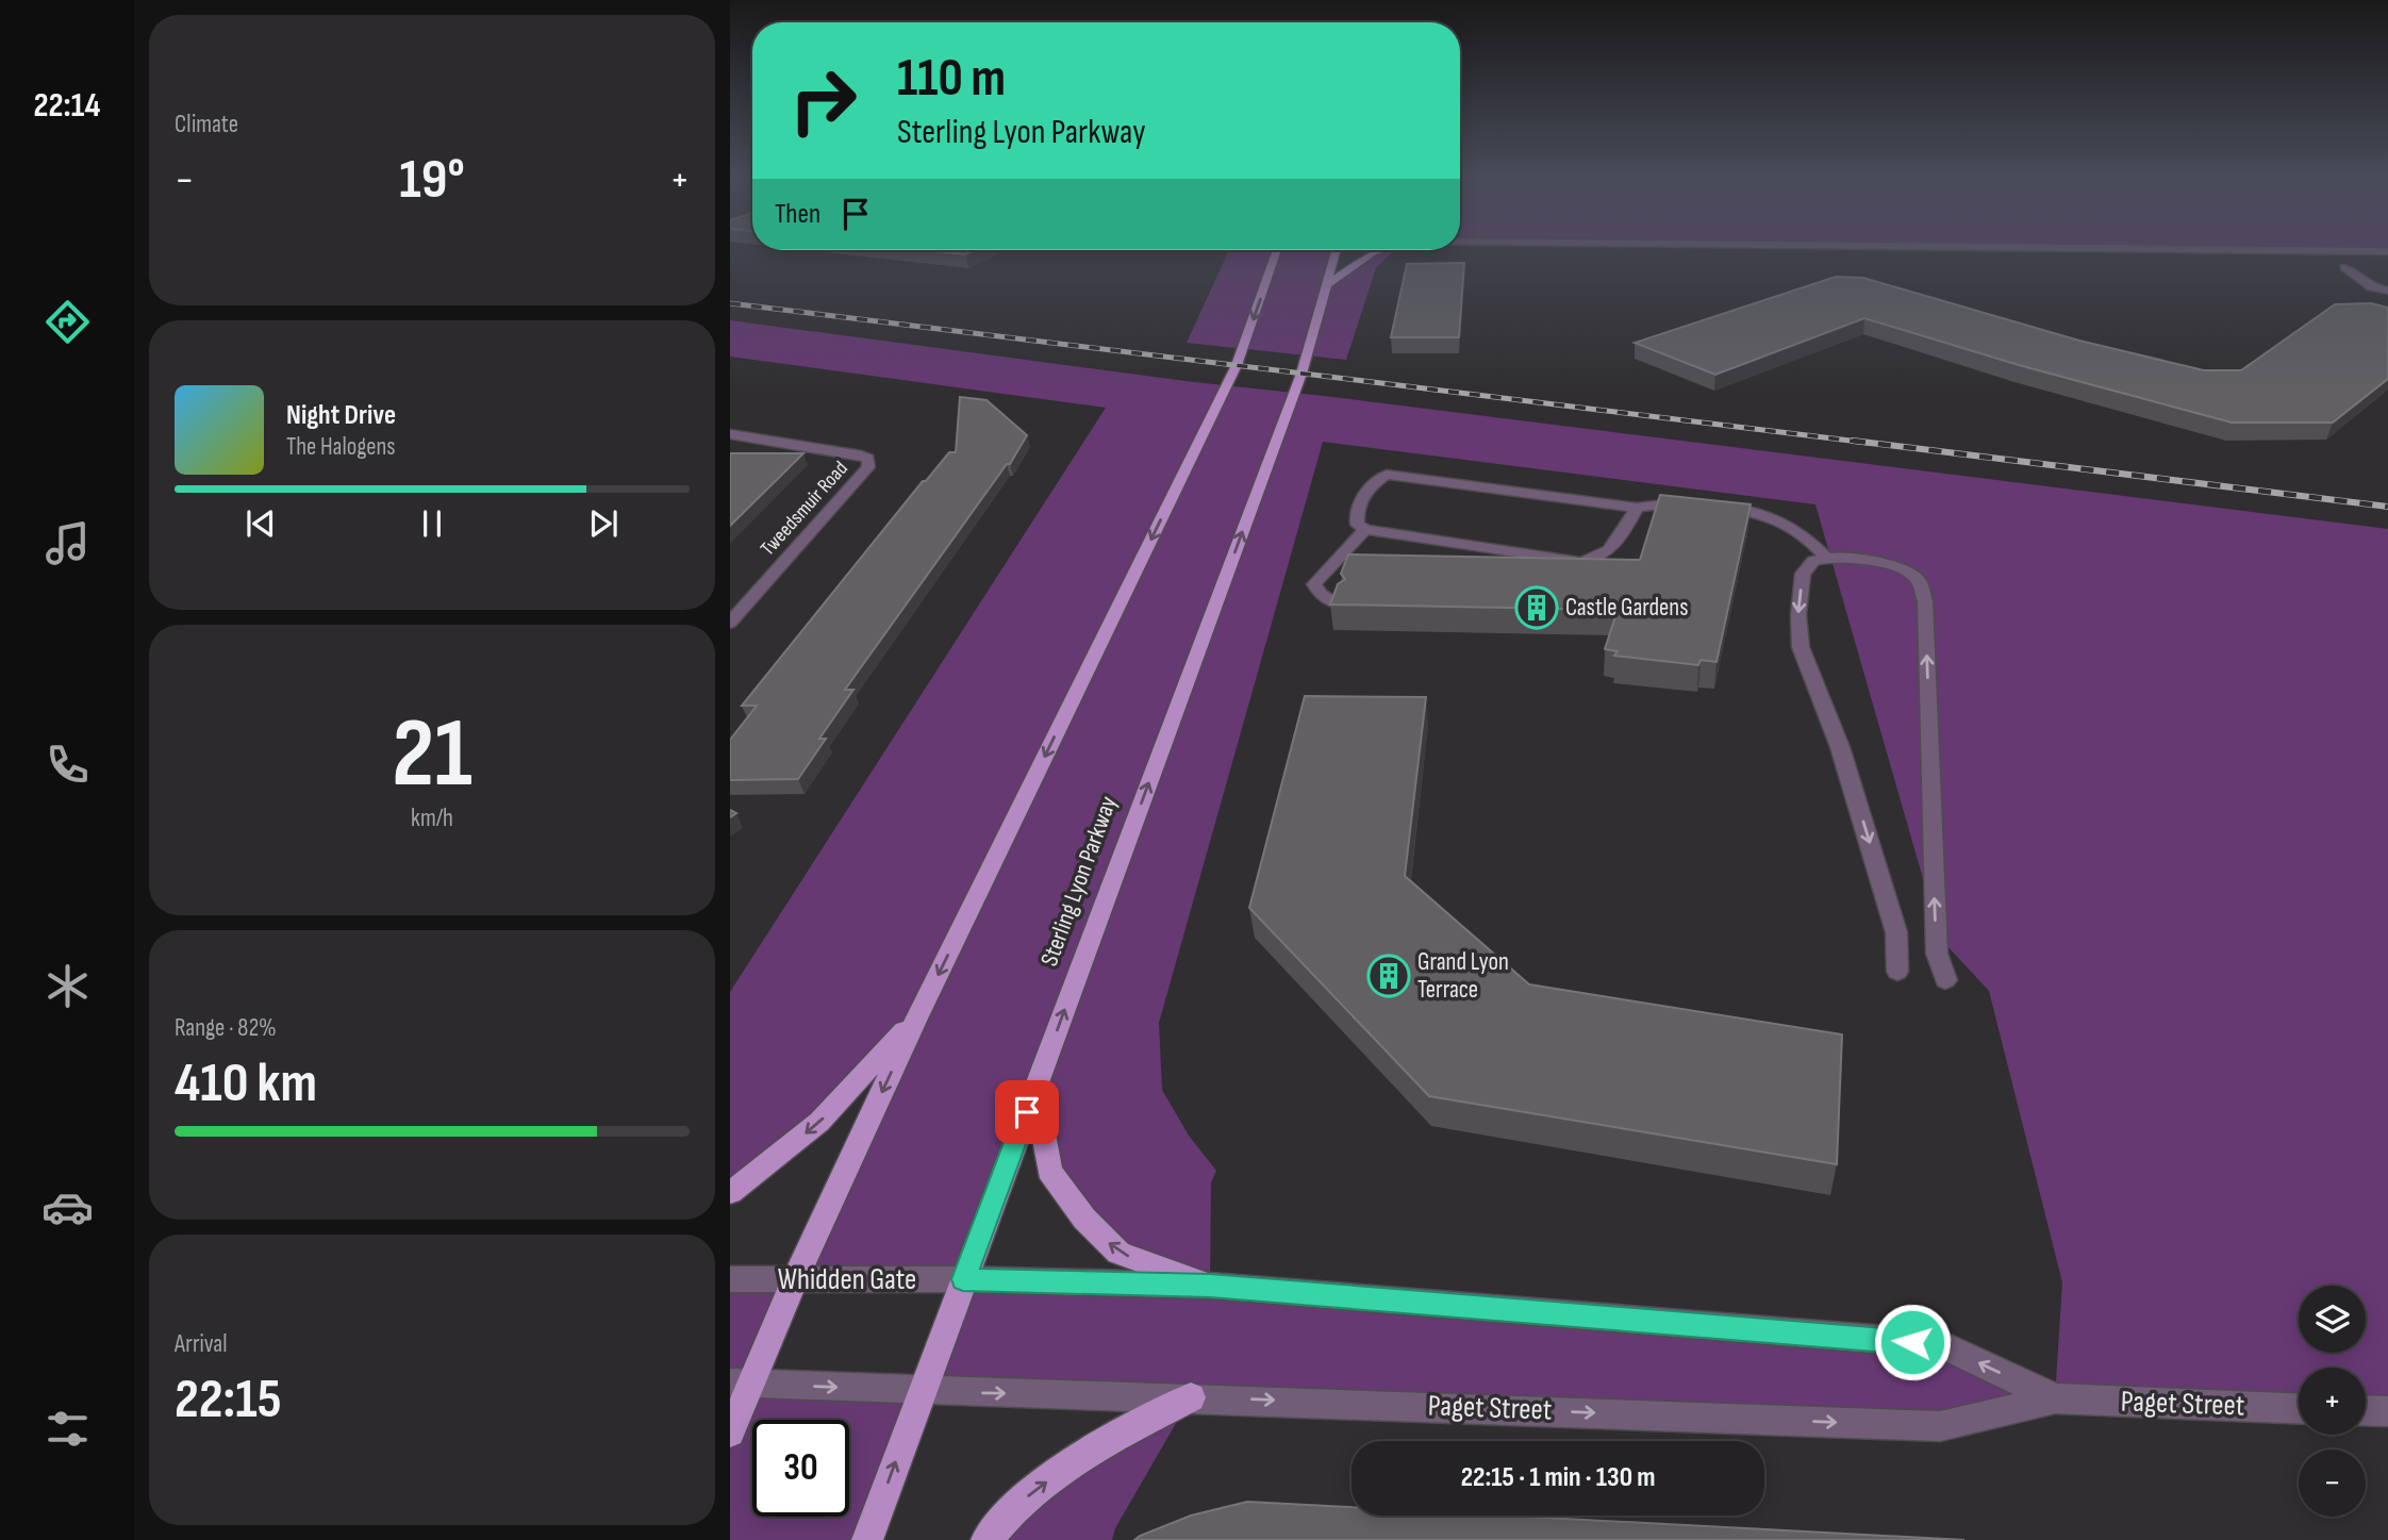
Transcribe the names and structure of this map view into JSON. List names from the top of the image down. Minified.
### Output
{"streets":{"main road":["Sterling Lyon Parkway"],"street":["Tweedsmuir Road","Whidden Gate","Paget Street"]},"crossings":[["Sterling Lyon Parkway","Whidden Gate"],["Sterling Lyon Parkway","Paget Street"],["Whidden Gate","Paget Street"]],"places":{"building":["Castle Gardens","Grand Lyon Terrace"]},"page":{"tabs":"22:14","tile":["Climate",["21","km/h"],["Range · 82%","410 km"],["Arrival","22:15"]],"turn":["110 m","Sterling Lyon Parkway"],"heat":["−","19°","+"],"then":"Then","song":["Night Drive","The Halogens"],"map_buttons":["+","−"],"limit":"30","trip":"22:15 · 1 min · 130 m"}}
